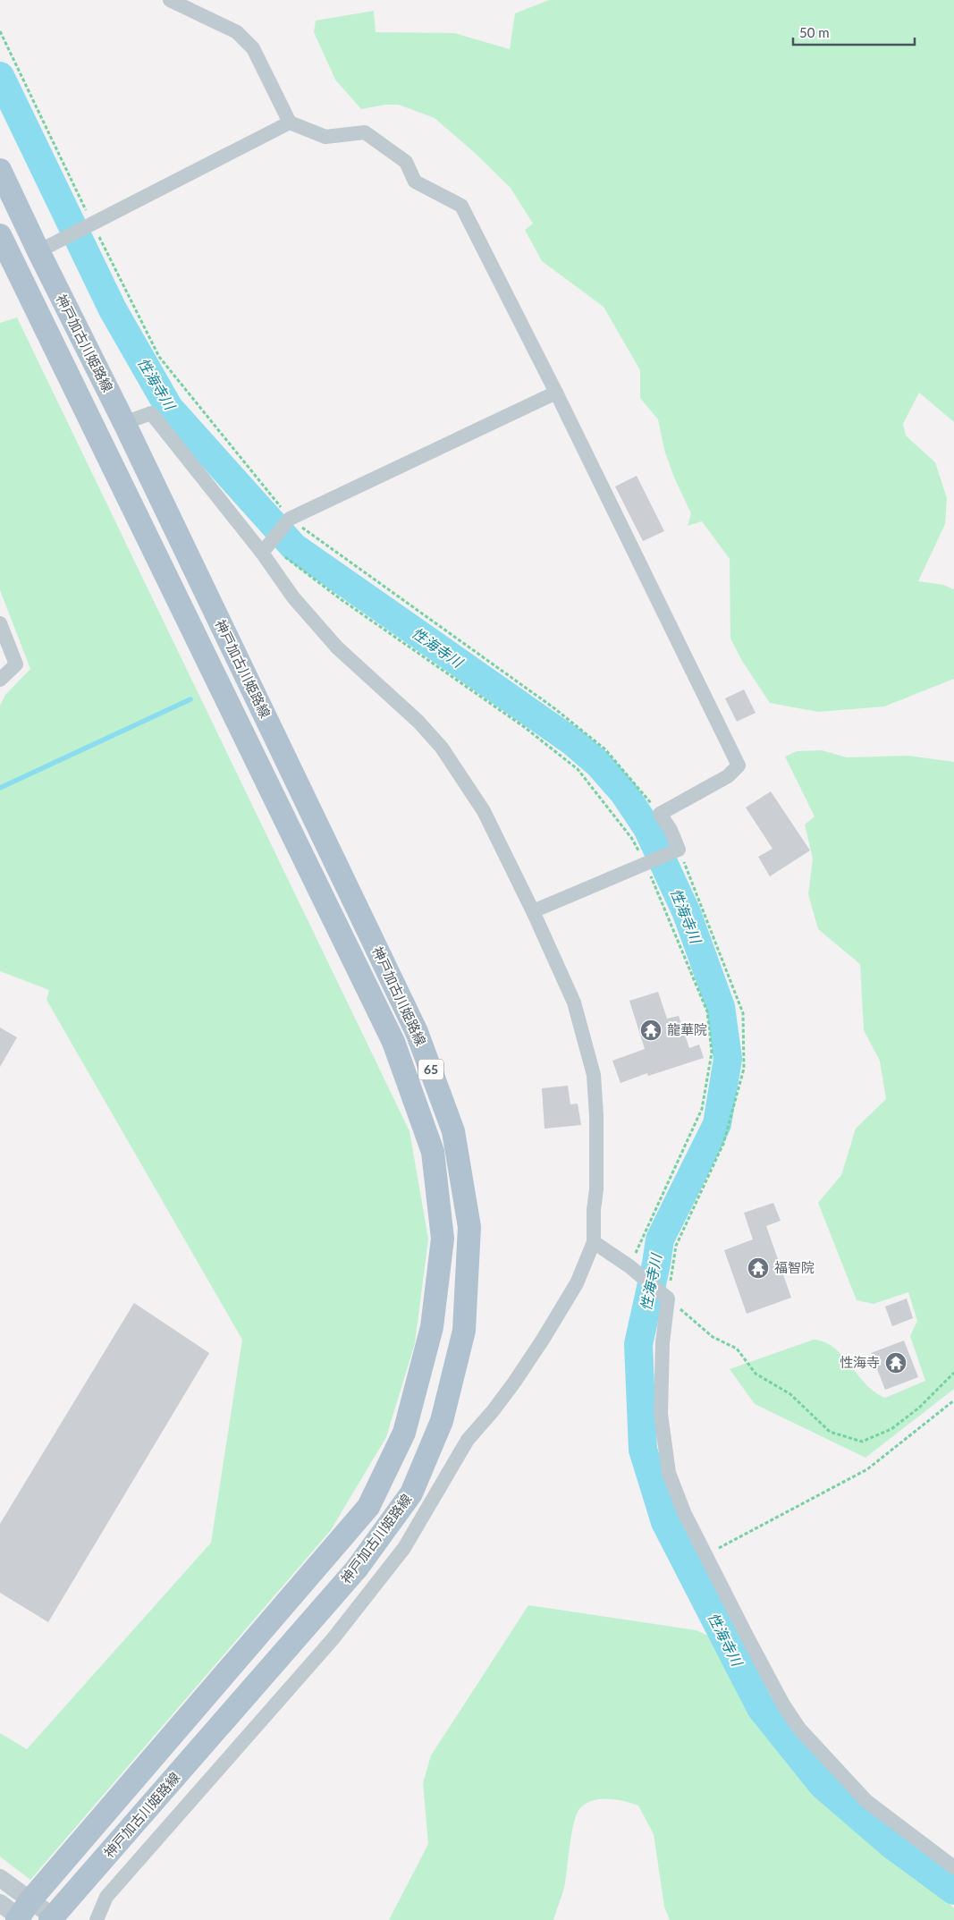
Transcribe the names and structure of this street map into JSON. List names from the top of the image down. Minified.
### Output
{"streets":{"main road":["神戸加古川姫路線","65"]},"water":["性海寺川"],"places":{"temple":["龍華院","福智院","性海寺"]},"scale_bar":"50 m"}
